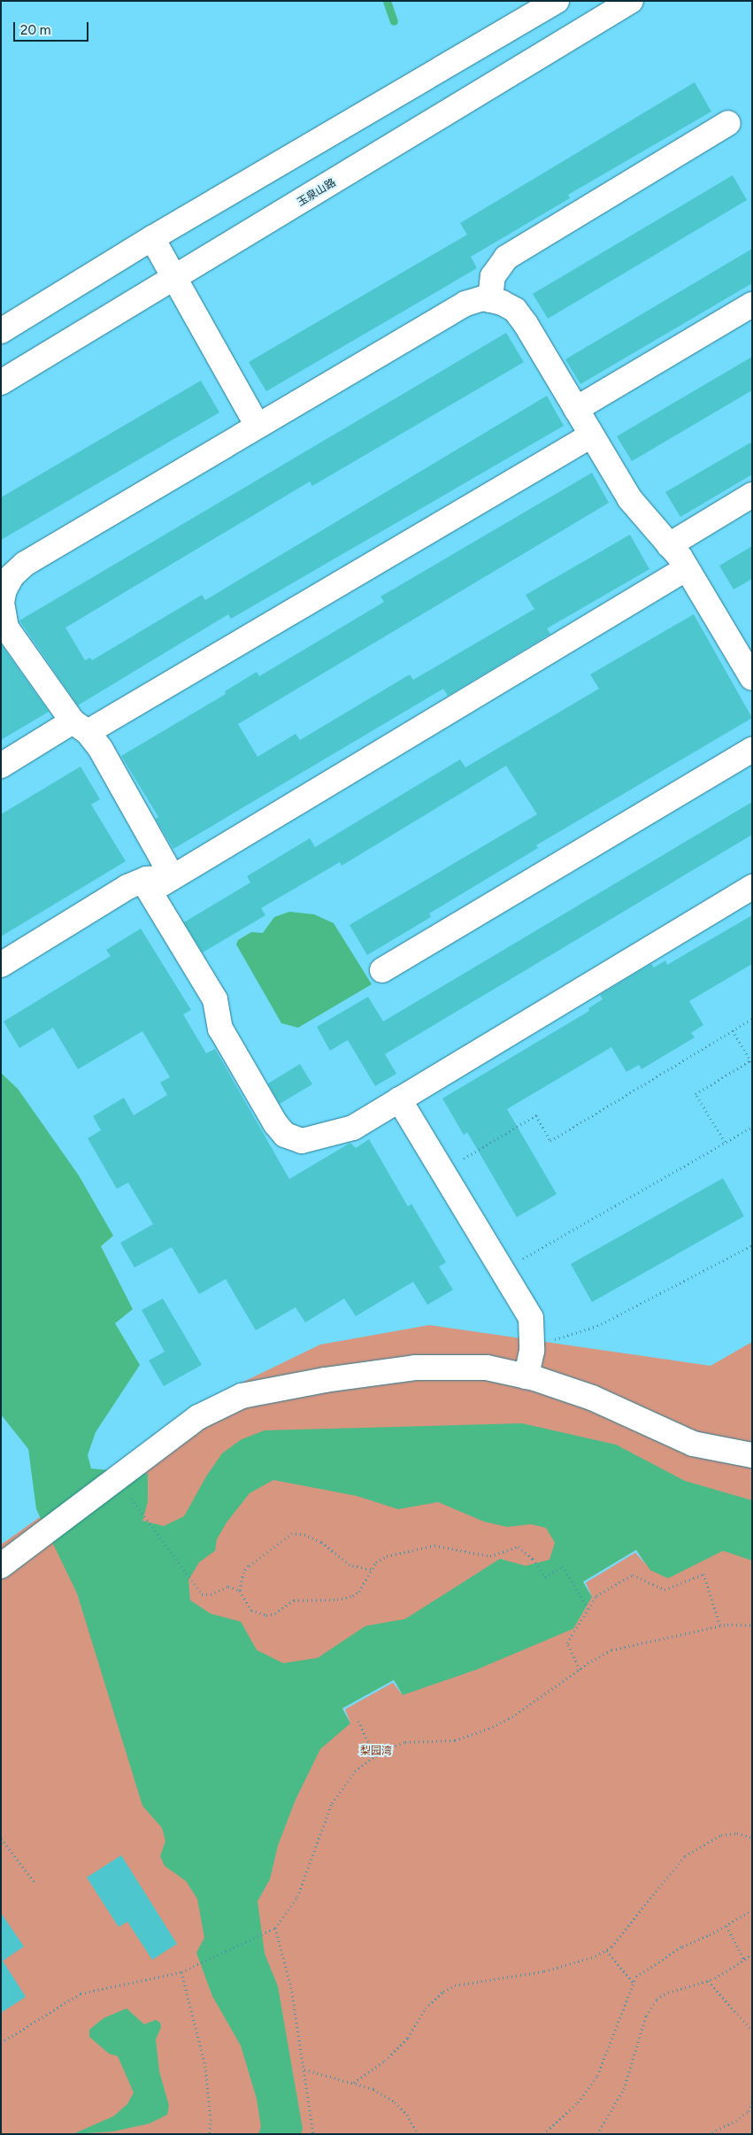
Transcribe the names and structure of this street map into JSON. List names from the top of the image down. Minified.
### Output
{"streets":{"street":["玉泉山路"]},"parks":["梨园湾"],"scale_bar":"20 m"}
